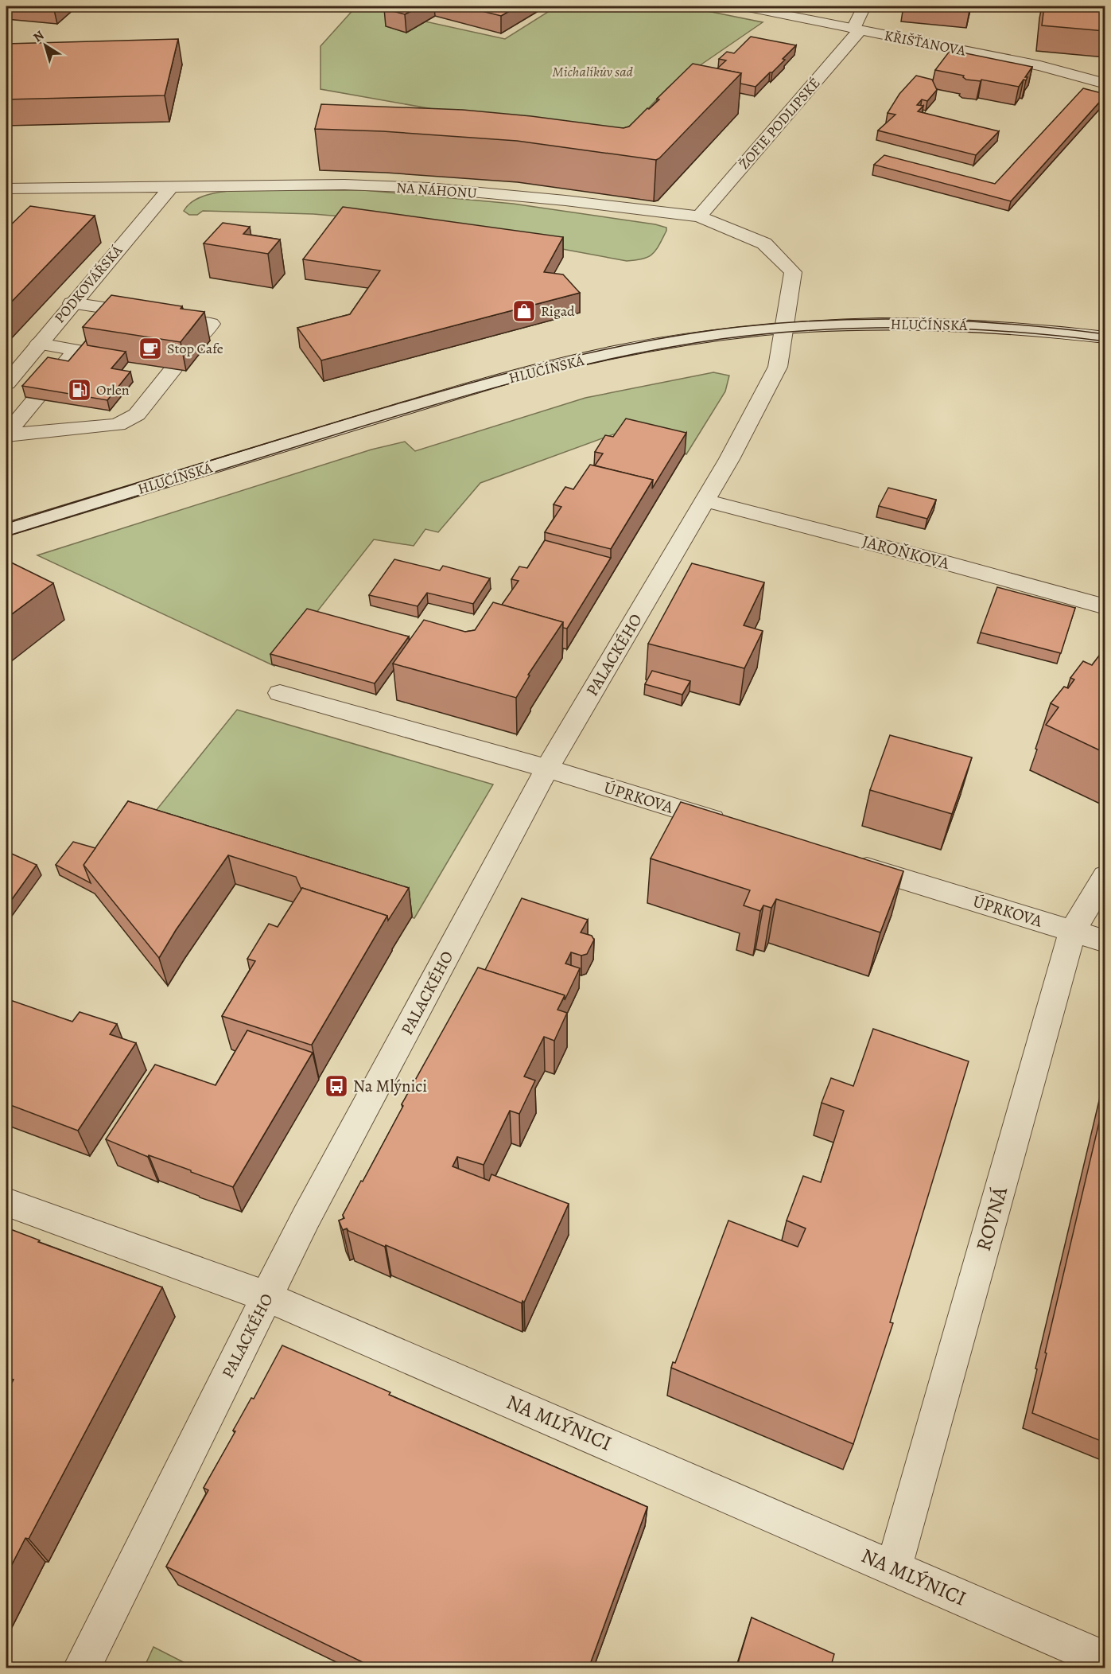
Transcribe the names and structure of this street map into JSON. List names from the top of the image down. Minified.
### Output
{"streets":{"street":["KŘIŠŤANOVA","ŽOFIE PODLIPSKÉ","NA NÁHONU","PODKOVÁŘSKÁ","HLUČÍNSKÁ","JAROŇKOVA","PALACKÉHO","ÚPRKOVA","ROVNÁ","NA MLÝNICI"]},"crossings":[["KŘIŠŤANOVA","ŽOFIE PODLIPSKÉ"],["ŽOFIE PODLIPSKÉ","NA NÁHONU"],["NA NÁHONU","PODKOVÁŘSKÁ"],["NA NÁHONU","HLUČÍNSKÁ"],["NA NÁHONU","PALACKÉHO"],["HLUČÍNSKÁ","PALACKÉHO"],["JAROŇKOVA","PALACKÉHO"],["PALACKÉHO","ÚPRKOVA"],["PALACKÉHO","NA MLÝNICI"],["ÚPRKOVA","ROVNÁ"],["ROVNÁ","NA MLÝNICI"]],"parks":["Michalíkův sad"],"places":{"shop":["Rigad"],"cafe":["Stop Cafe"],"fuel station":["Orlen"],"bus stop":["Na Mlýnici"]},"north":"top left"}
